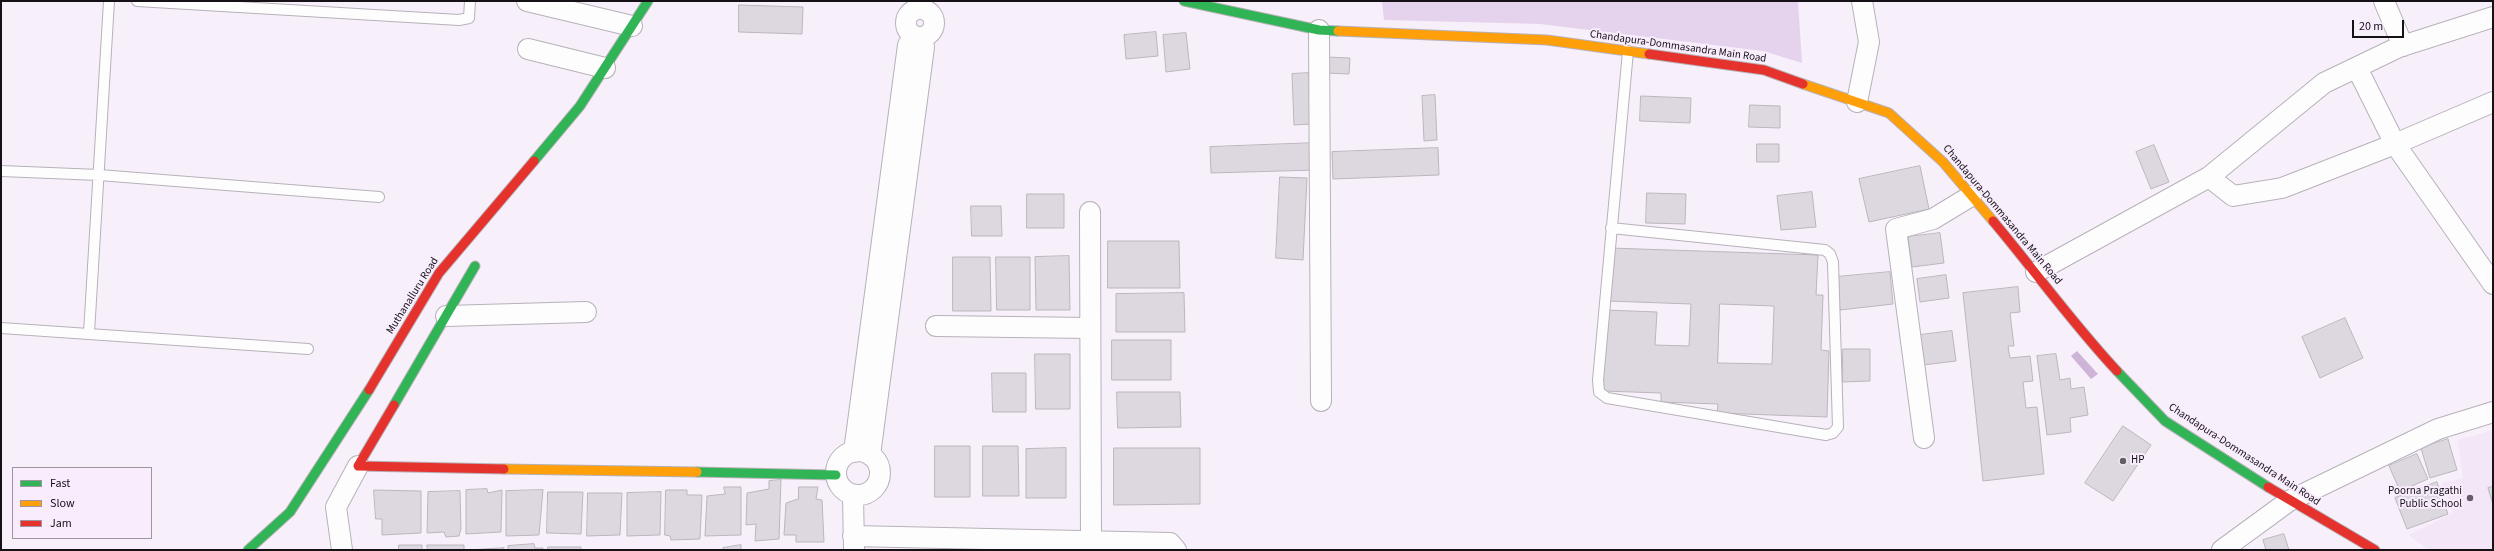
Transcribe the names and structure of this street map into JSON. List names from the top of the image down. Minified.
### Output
{"streets":{"street":["Chandapura-Dommasandra Main Road","Muthanalluru Road"]},"places":["HP","Poorna Pragathi Public School"],"legend":["Fast","Slow","Jam"],"scale_bar":"20 m"}
